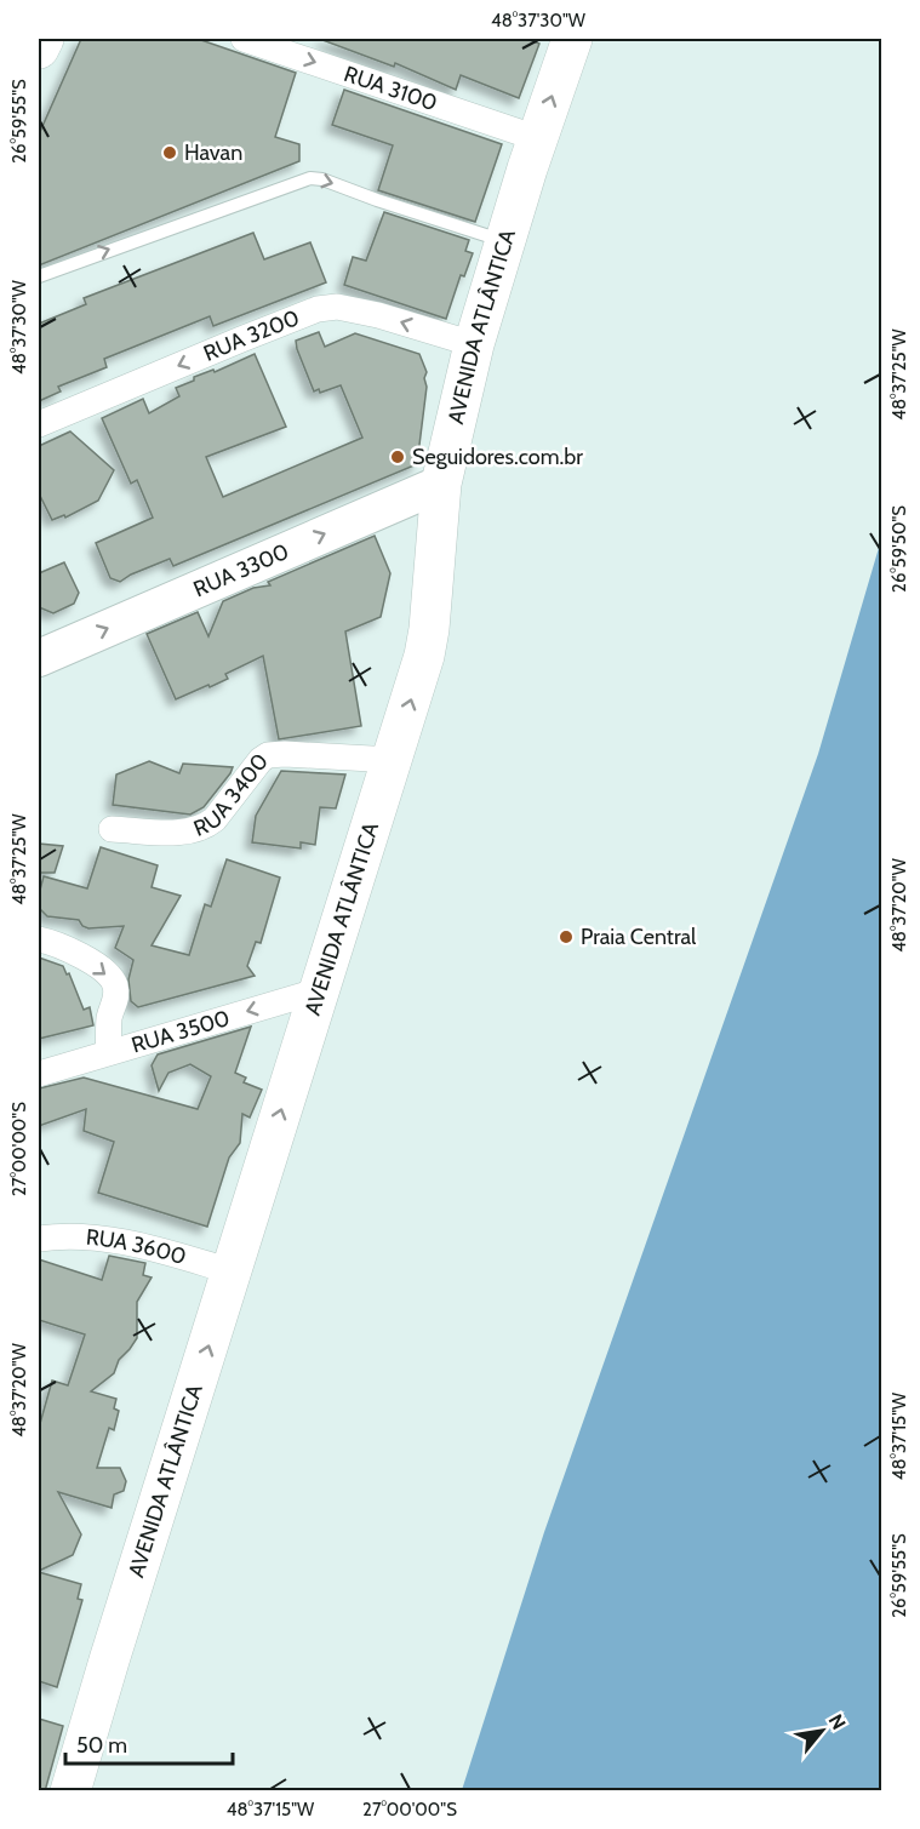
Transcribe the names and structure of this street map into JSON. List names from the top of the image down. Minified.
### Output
{"streets":{"main road":["AVENIDA ATLÂNTICA"],"street":["RUA 3100","RUA 3200","RUA 3300","RUA 3400","RUA 3500","RUA 3600"]},"crossings":[["RUA 3100","AVENIDA ATLÂNTICA"],["AVENIDA ATLÂNTICA","RUA 3200"],["AVENIDA ATLÂNTICA","RUA 3300"],["AVENIDA ATLÂNTICA","RUA 3400"],["AVENIDA ATLÂNTICA","RUA 3500"],["AVENIDA ATLÂNTICA","RUA 3600"]],"one_way":["RUA 3100","AVENIDA ATLÂNTICA","RUA 3200","RUA 3300","RUA 3500"],"places":["Havan","Seguidores.com.br","Praia Central"],"scale_bar":"50 m","north":"top right","coordinates":["48°37'30\"W","26°59'55\"S","48°37'25\"W","26°59'50\"S","48°37'20\"W","27°00'00\"S","48°37'15\"W"]}
